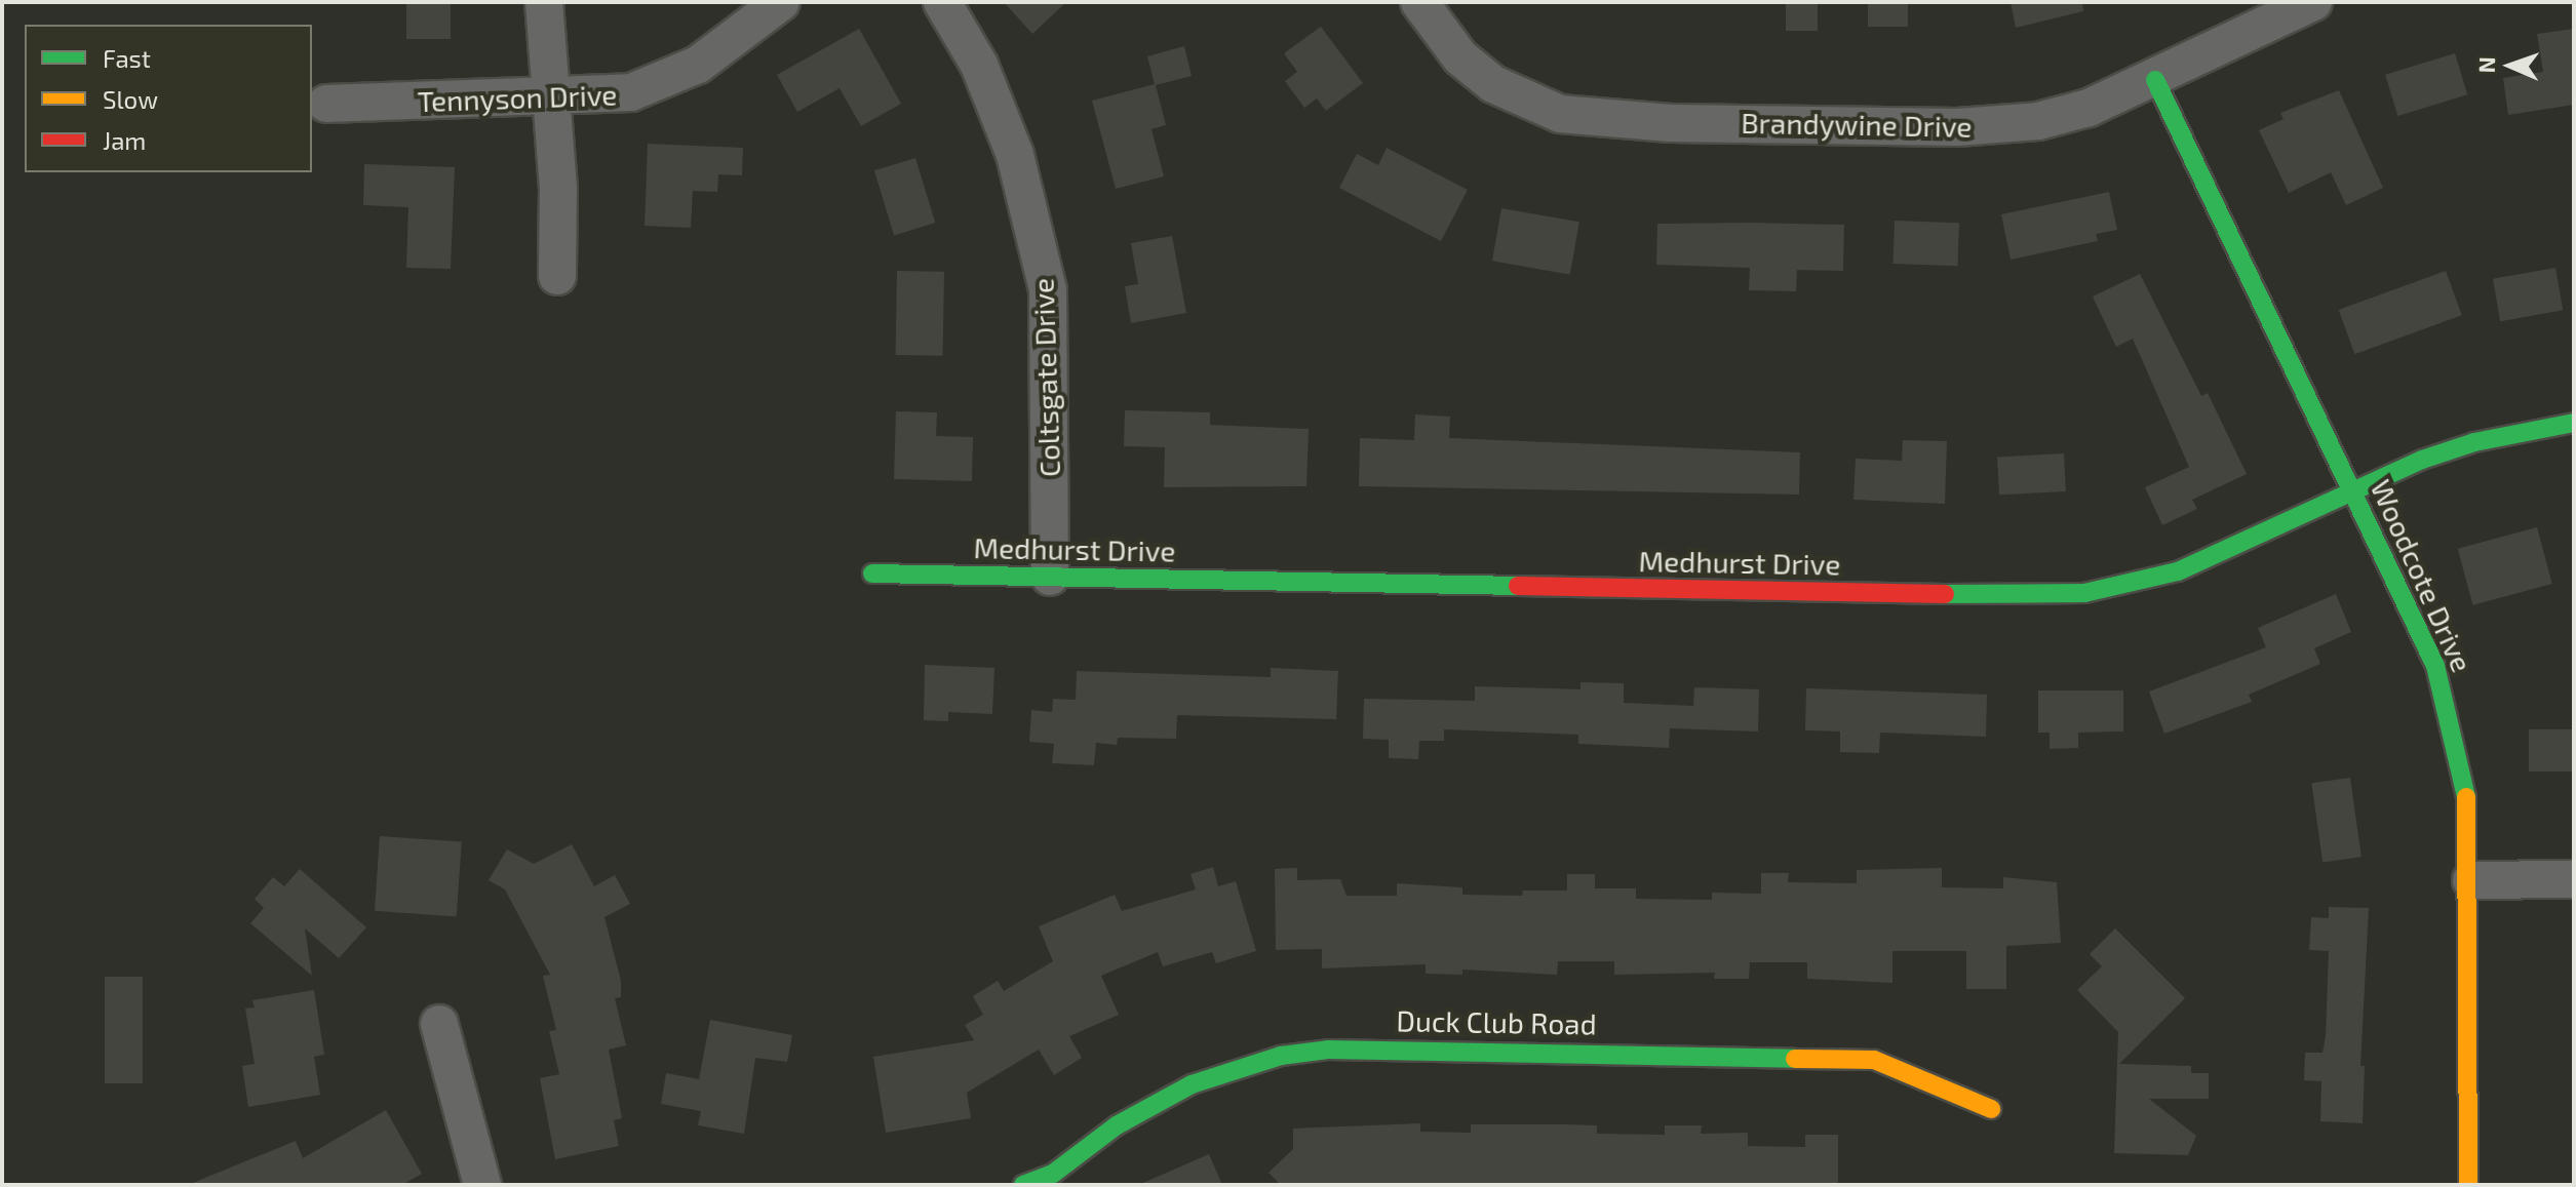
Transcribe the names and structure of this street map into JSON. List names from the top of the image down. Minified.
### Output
{"streets":{"street":["Tennyson Drive","Brandywine Drive","Coltsgate Drive","Medhurst Drive","Woodcote Drive","Duck Club Road"]},"crossings":[["Brandywine Drive","Woodcote Drive"],["Coltsgate Drive","Medhurst Drive"],["Medhurst Drive","Woodcote Drive"]],"legend":["Fast","Slow","Jam"],"north":"left"}
